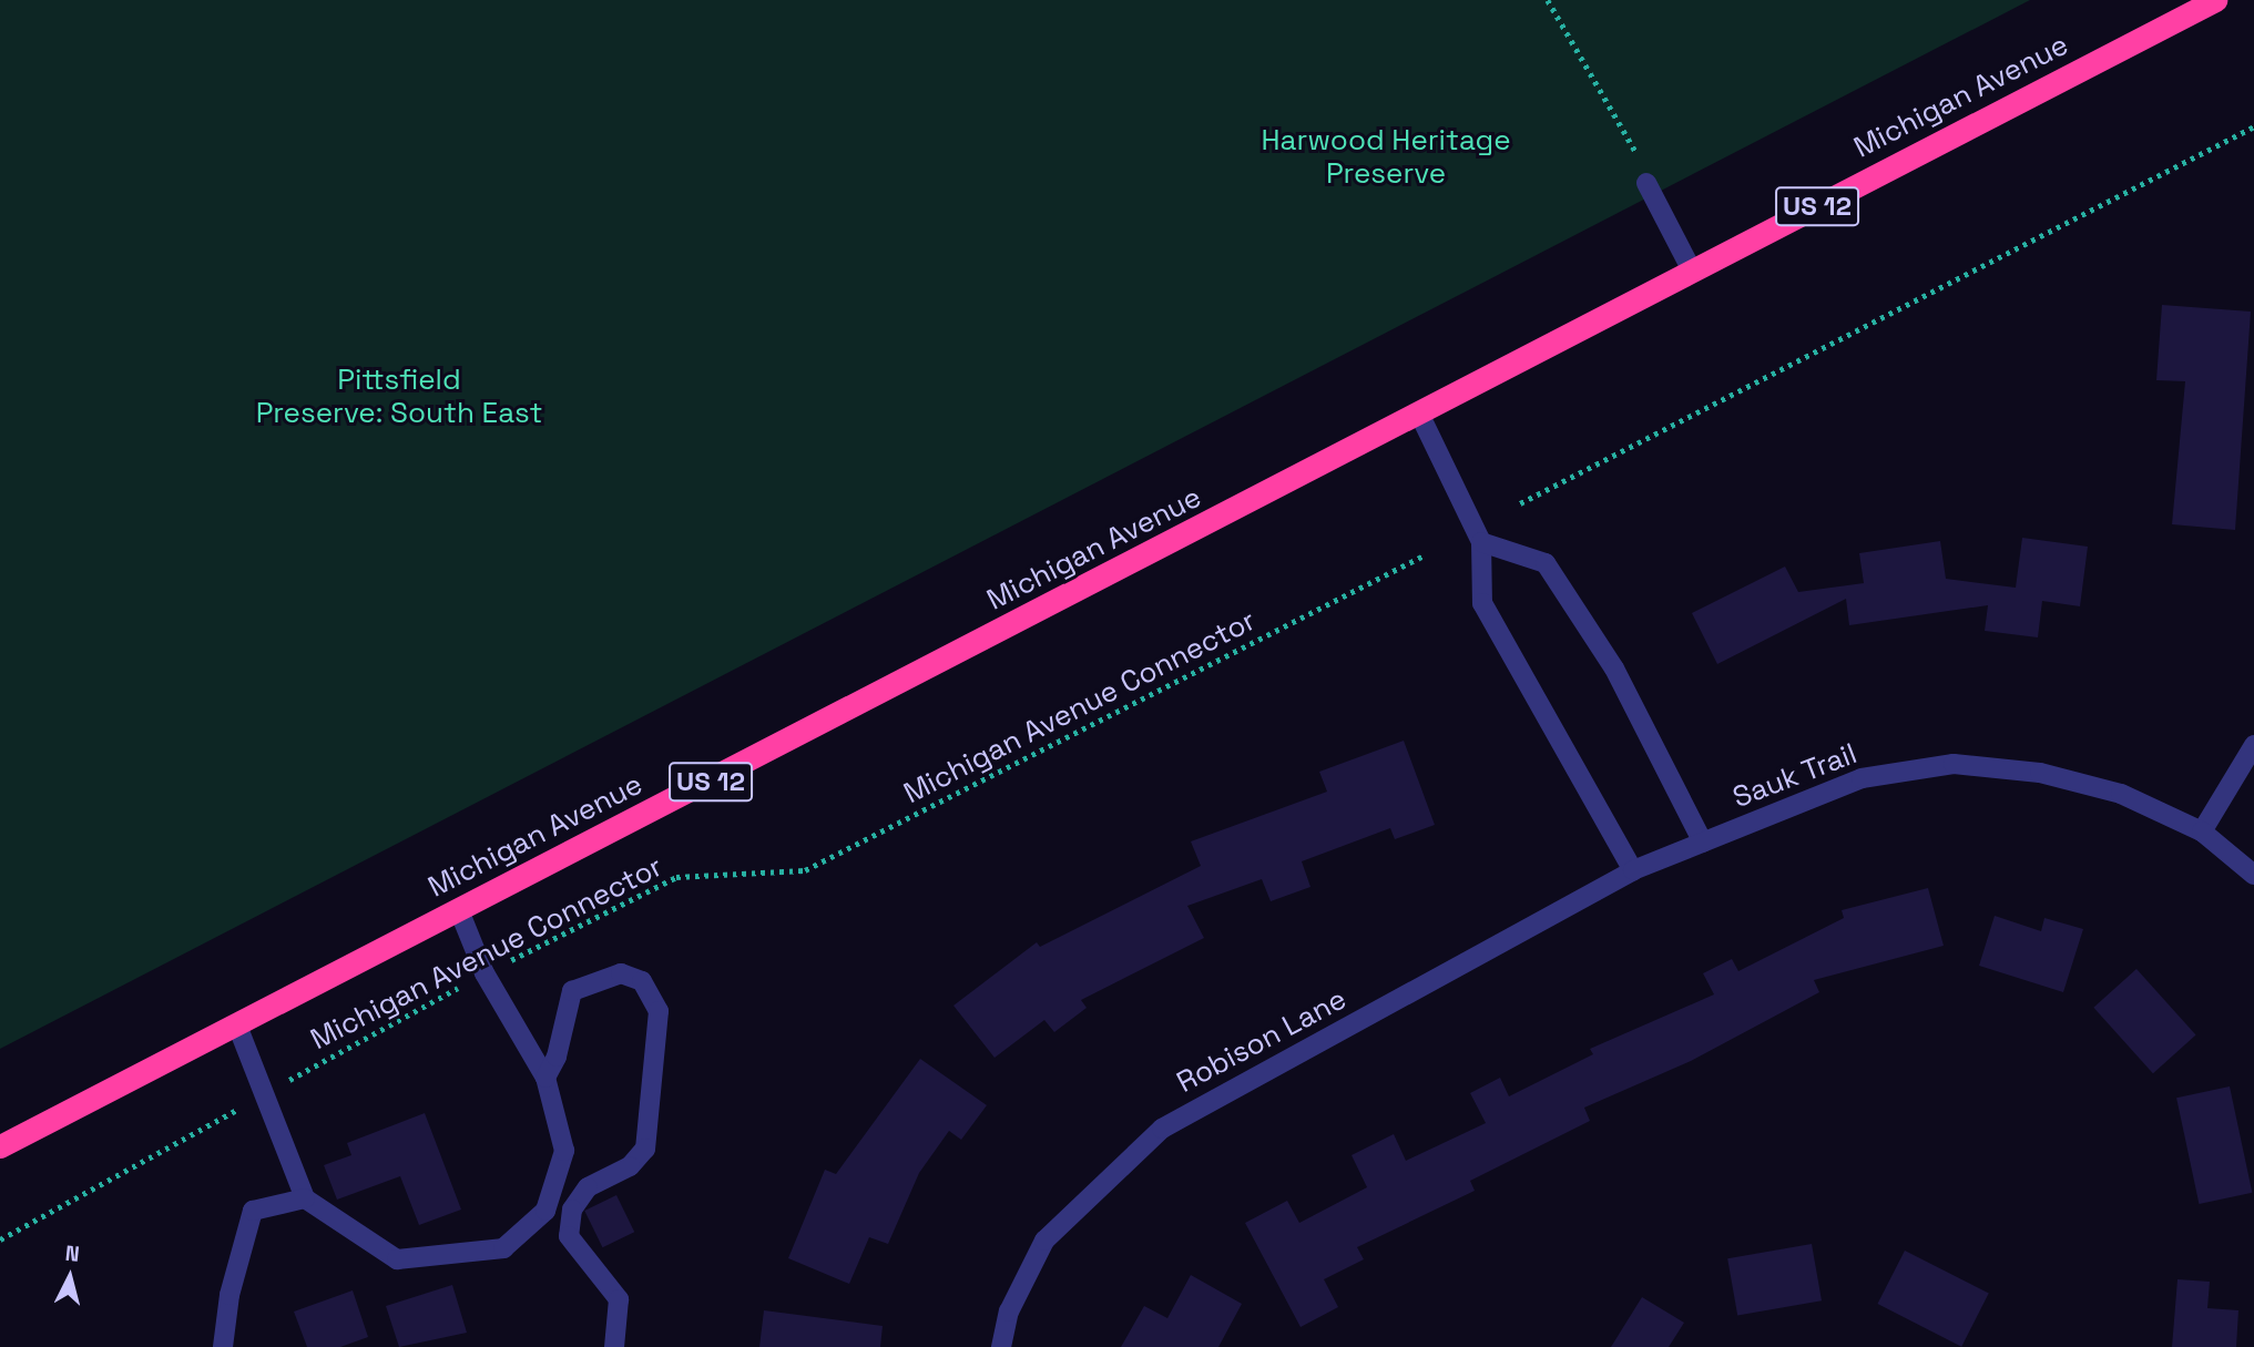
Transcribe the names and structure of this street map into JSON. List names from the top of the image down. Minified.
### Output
{"streets":{"highway":["Michigan Avenue","US 12"],"street":["Sauk Trail","Robison Lane"],"path":["Michigan Avenue Connector"]},"crossings":[["Sauk Trail","Robison Lane"]],"parks":["Harwood Heritage Preserve","Pittsfield Preserve: South East"],"north":"top"}
